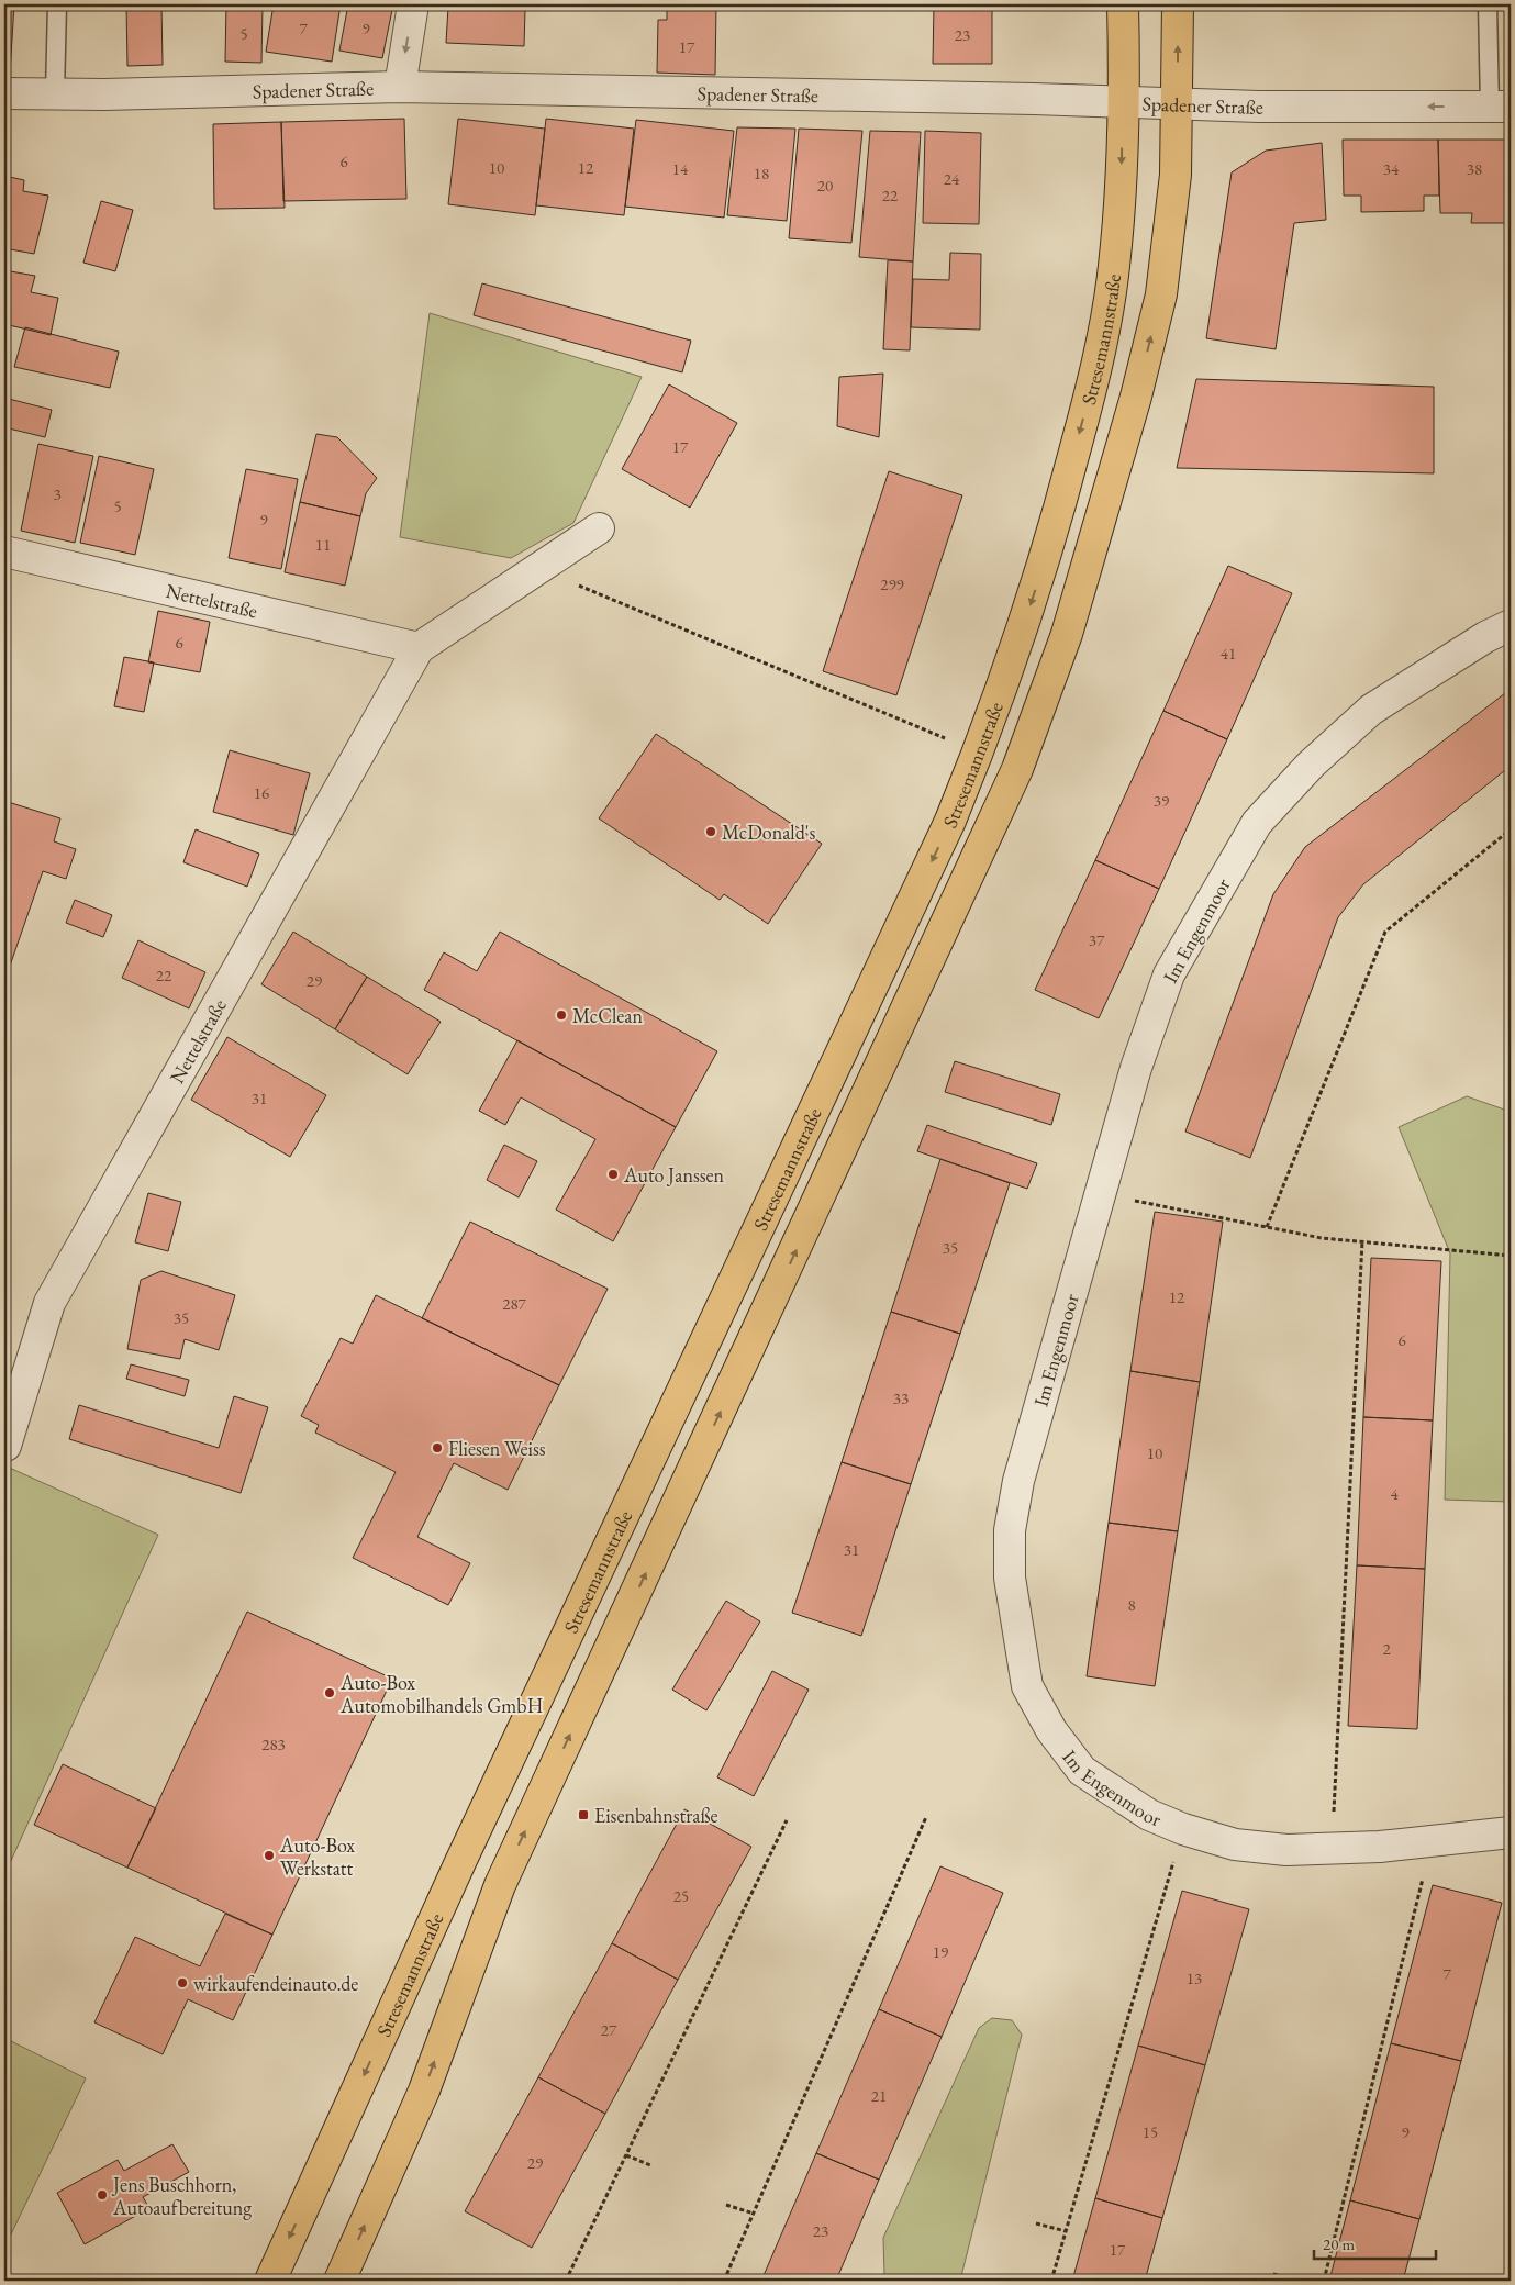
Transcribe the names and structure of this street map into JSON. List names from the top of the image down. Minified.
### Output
{"streets":{"main road":["Stresemannstraße"],"street":["Spadener Straße","Nettelstraße","Im Engenmoor"]},"crossings":[["Spadener Straße","Stresemannstraße"]],"places":{"other":["McDonald's","McClean","Auto Janssen","Fliesen Weiss","Auto-Box Automobilhandels GmbH","Auto-Box Werkstatt","wirkaufendeinauto.de","Jens Buschhorn, Autoaufbereitung"],"transit":["Eisenbahnstraße"]},"house_numbers":["7","9","5","23","17","6","10","12","14","34","38","18","24","20","22","17","3","5","9","11","299","6","41","16","39","37","22","29","31","35","12","287","35","6","33","10","4","31","8","2","283","25","19","7","13","27","21","15","9","29","23","17"],"scale_bar":"20 m"}
